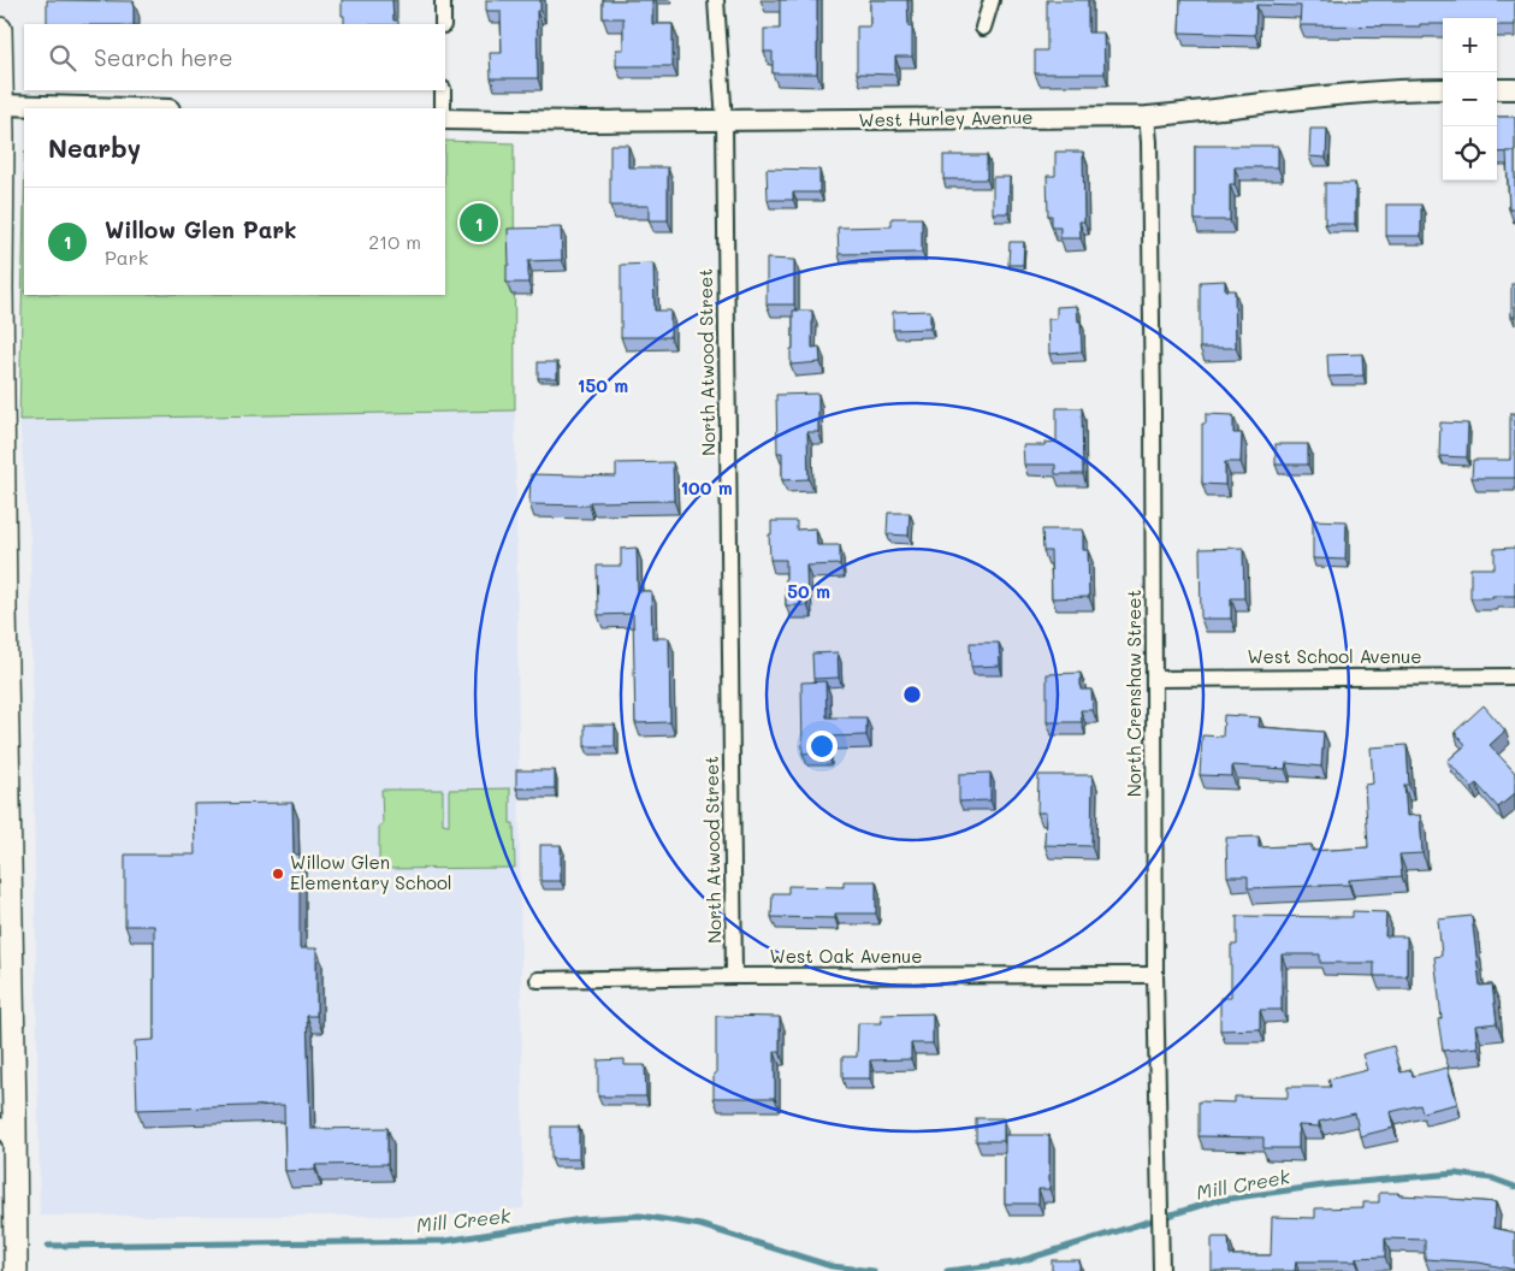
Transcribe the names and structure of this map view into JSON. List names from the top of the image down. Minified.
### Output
{"streets":{"street":["West Hurley Avenue","North Atwood Street","West School Avenue","North Crenshaw Street","West Oak Avenue"]},"crossings":[["West Hurley Avenue","North Atwood Street"],["West Hurley Avenue","North Crenshaw Street"],["North Atwood Street","West Oak Avenue"],["West School Avenue","North Crenshaw Street"],["North Crenshaw Street","West Oak Avenue"]],"water":["Mill Creek"],"places":["Willow Glen Elementary School"],"page":{"map_buttons":["+","−"],"search":"Search here","heading":"Nearby","list":[{"mark":"1","name":"Willow Glen Park","note":"Park","value":"210 m"}],"pins":"1"},"rings":["150 m","100 m","50 m"]}
